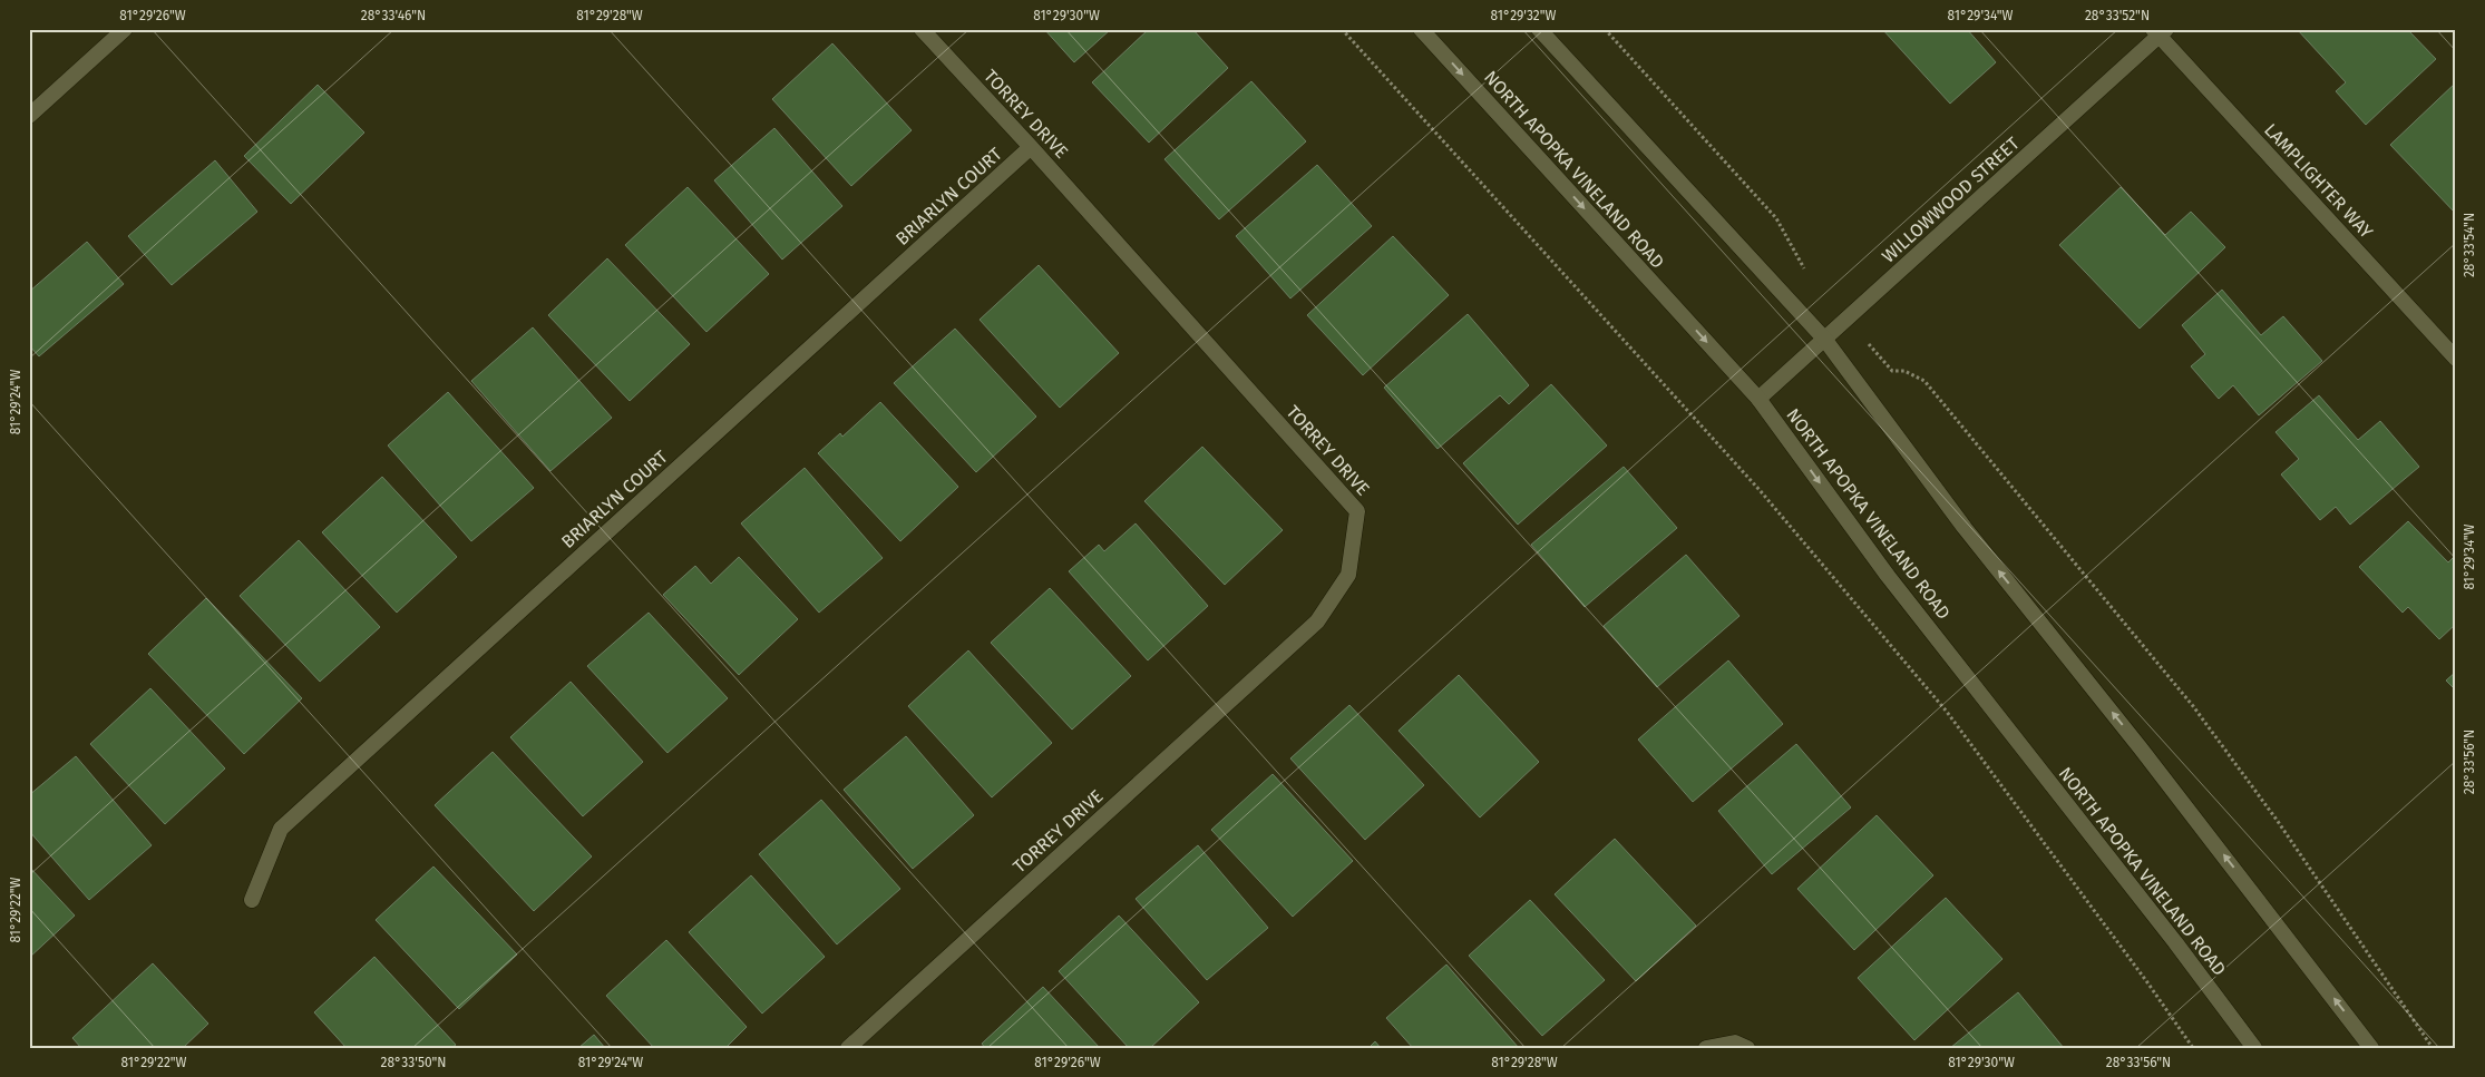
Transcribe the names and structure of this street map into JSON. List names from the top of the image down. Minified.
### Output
{"streets":{"street":["TORREY DRIVE","NORTH APOPKA VINELAND ROAD","LAMPLIGHTER WAY","BRIARLYN COURT","WILLOWWOOD STREET"]},"crossings":[["TORREY DRIVE","BRIARLYN COURT"],["NORTH APOPKA VINELAND ROAD","WILLOWWOOD STREET"],["LAMPLIGHTER WAY","WILLOWWOOD STREET"]],"coordinates":["81°29'26\"W","28°33'46\"N","81°29'28\"W","81°29'30\"W","81°29'32\"W","81°29'34\"W","28°33'52\"N","28°33'54\"N","81°29'24\"W","28°33'56\"N","81°29'22\"W","28°33'50\"N"]}
